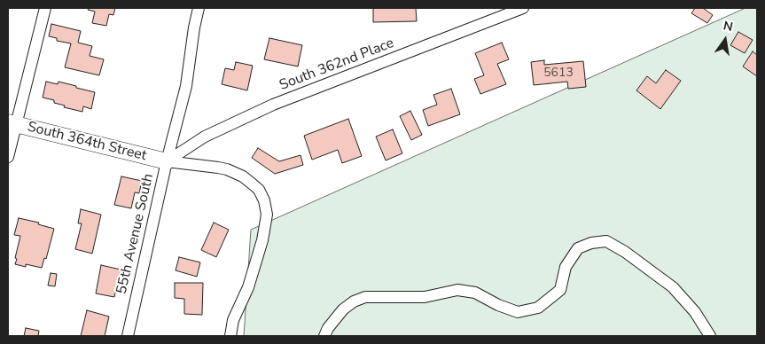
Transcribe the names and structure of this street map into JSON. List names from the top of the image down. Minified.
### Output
{"streets":{"street":["South 362nd Place","South 364th Street","55th Avenue South"]},"crossings":[["South 362nd Place","South 364th Street"],["South 362nd Place","55th Avenue South"],["South 364th Street","55th Avenue South"]],"house_numbers":["5613"],"north":"top"}
